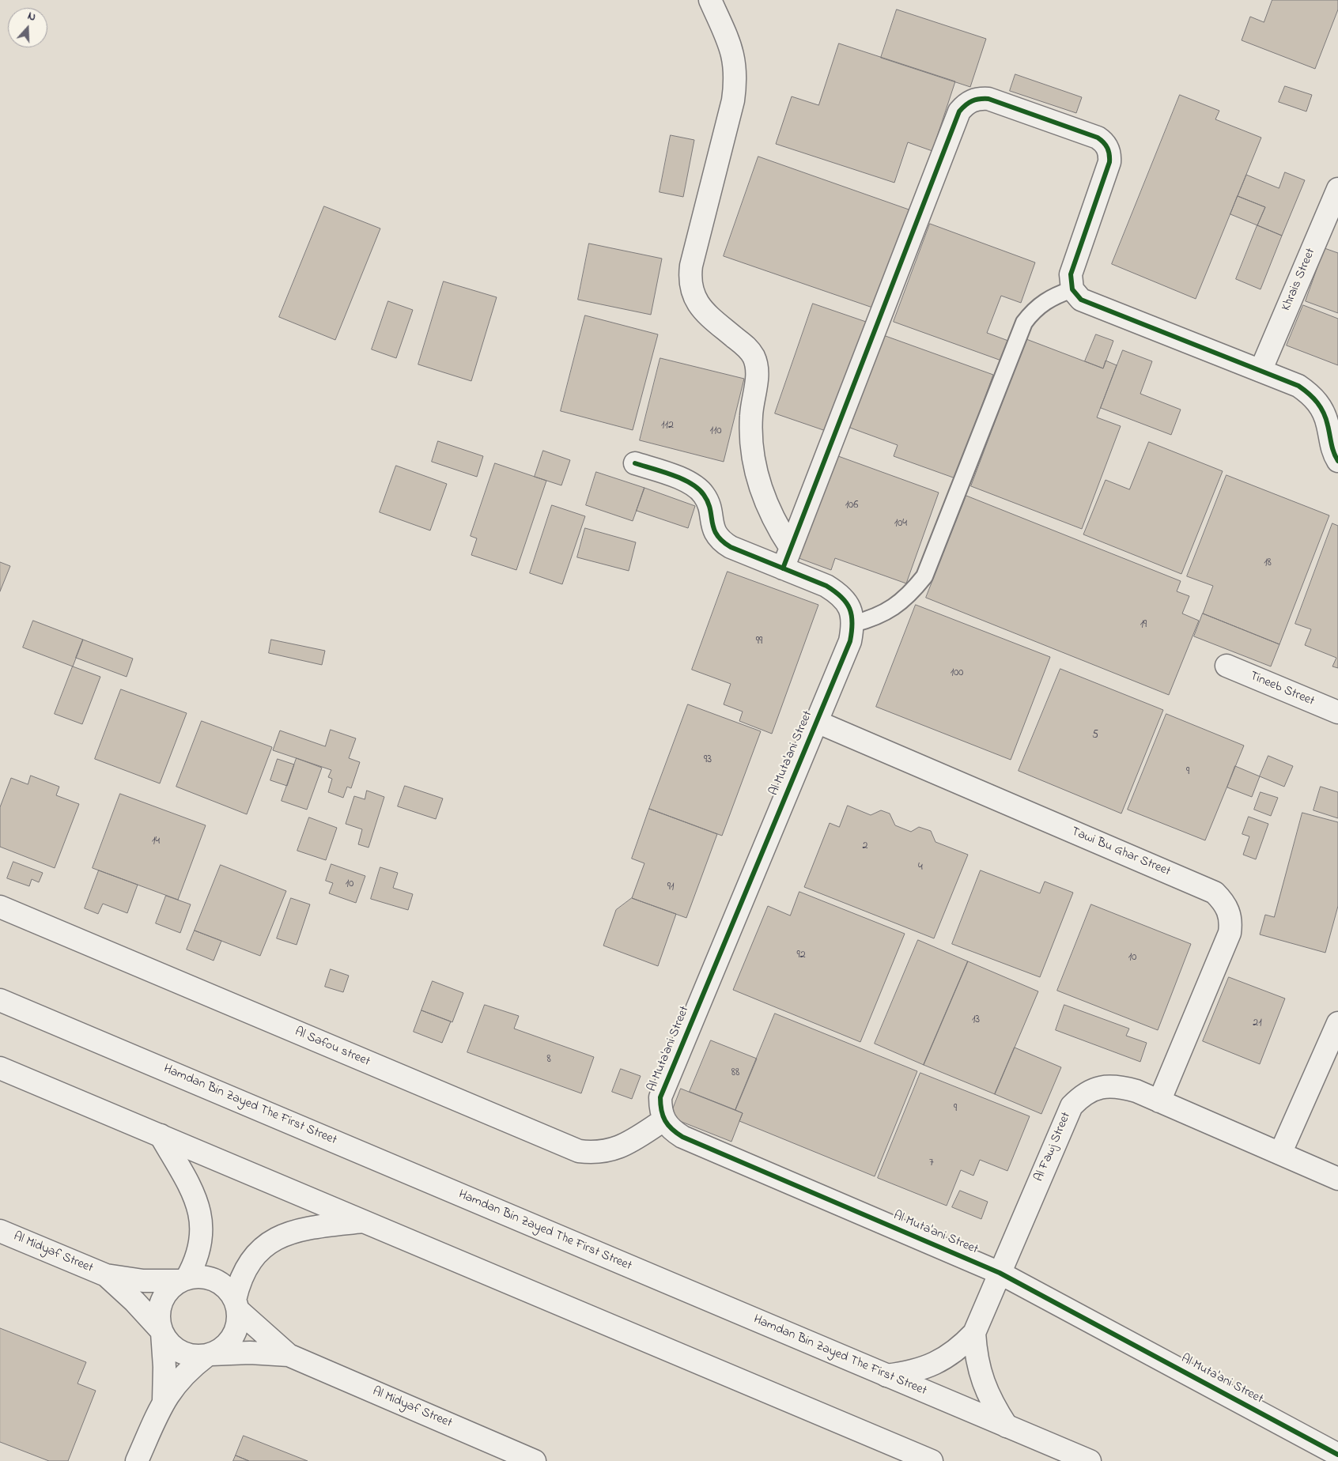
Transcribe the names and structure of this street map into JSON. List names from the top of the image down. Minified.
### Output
{"streets":{"street":["Khrais Street","Tineeb Street","Al Muta'ani Street","Tawi Bu Ghar Street","Al Safou street","Hamdan Bin Zayed The First Street","Al Fawj Street","Al Midyaf Street"]},"crossings":[["Al Muta'ani Street","Tawi Bu Ghar Street"],["Al Muta'ani Street","Al Safou street"],["Al Muta'ani Street","Al Fawj Street"],["Tawi Bu Ghar Street","Al Fawj Street"],["Hamdan Bin Zayed The First Street","Al Fawj Street"]],"house_numbers":["112","110","106","104","18","19","99","100","5","93","9","14","2","4","10","91","92","10","13","21","8","88","9","7"],"north":"top"}
